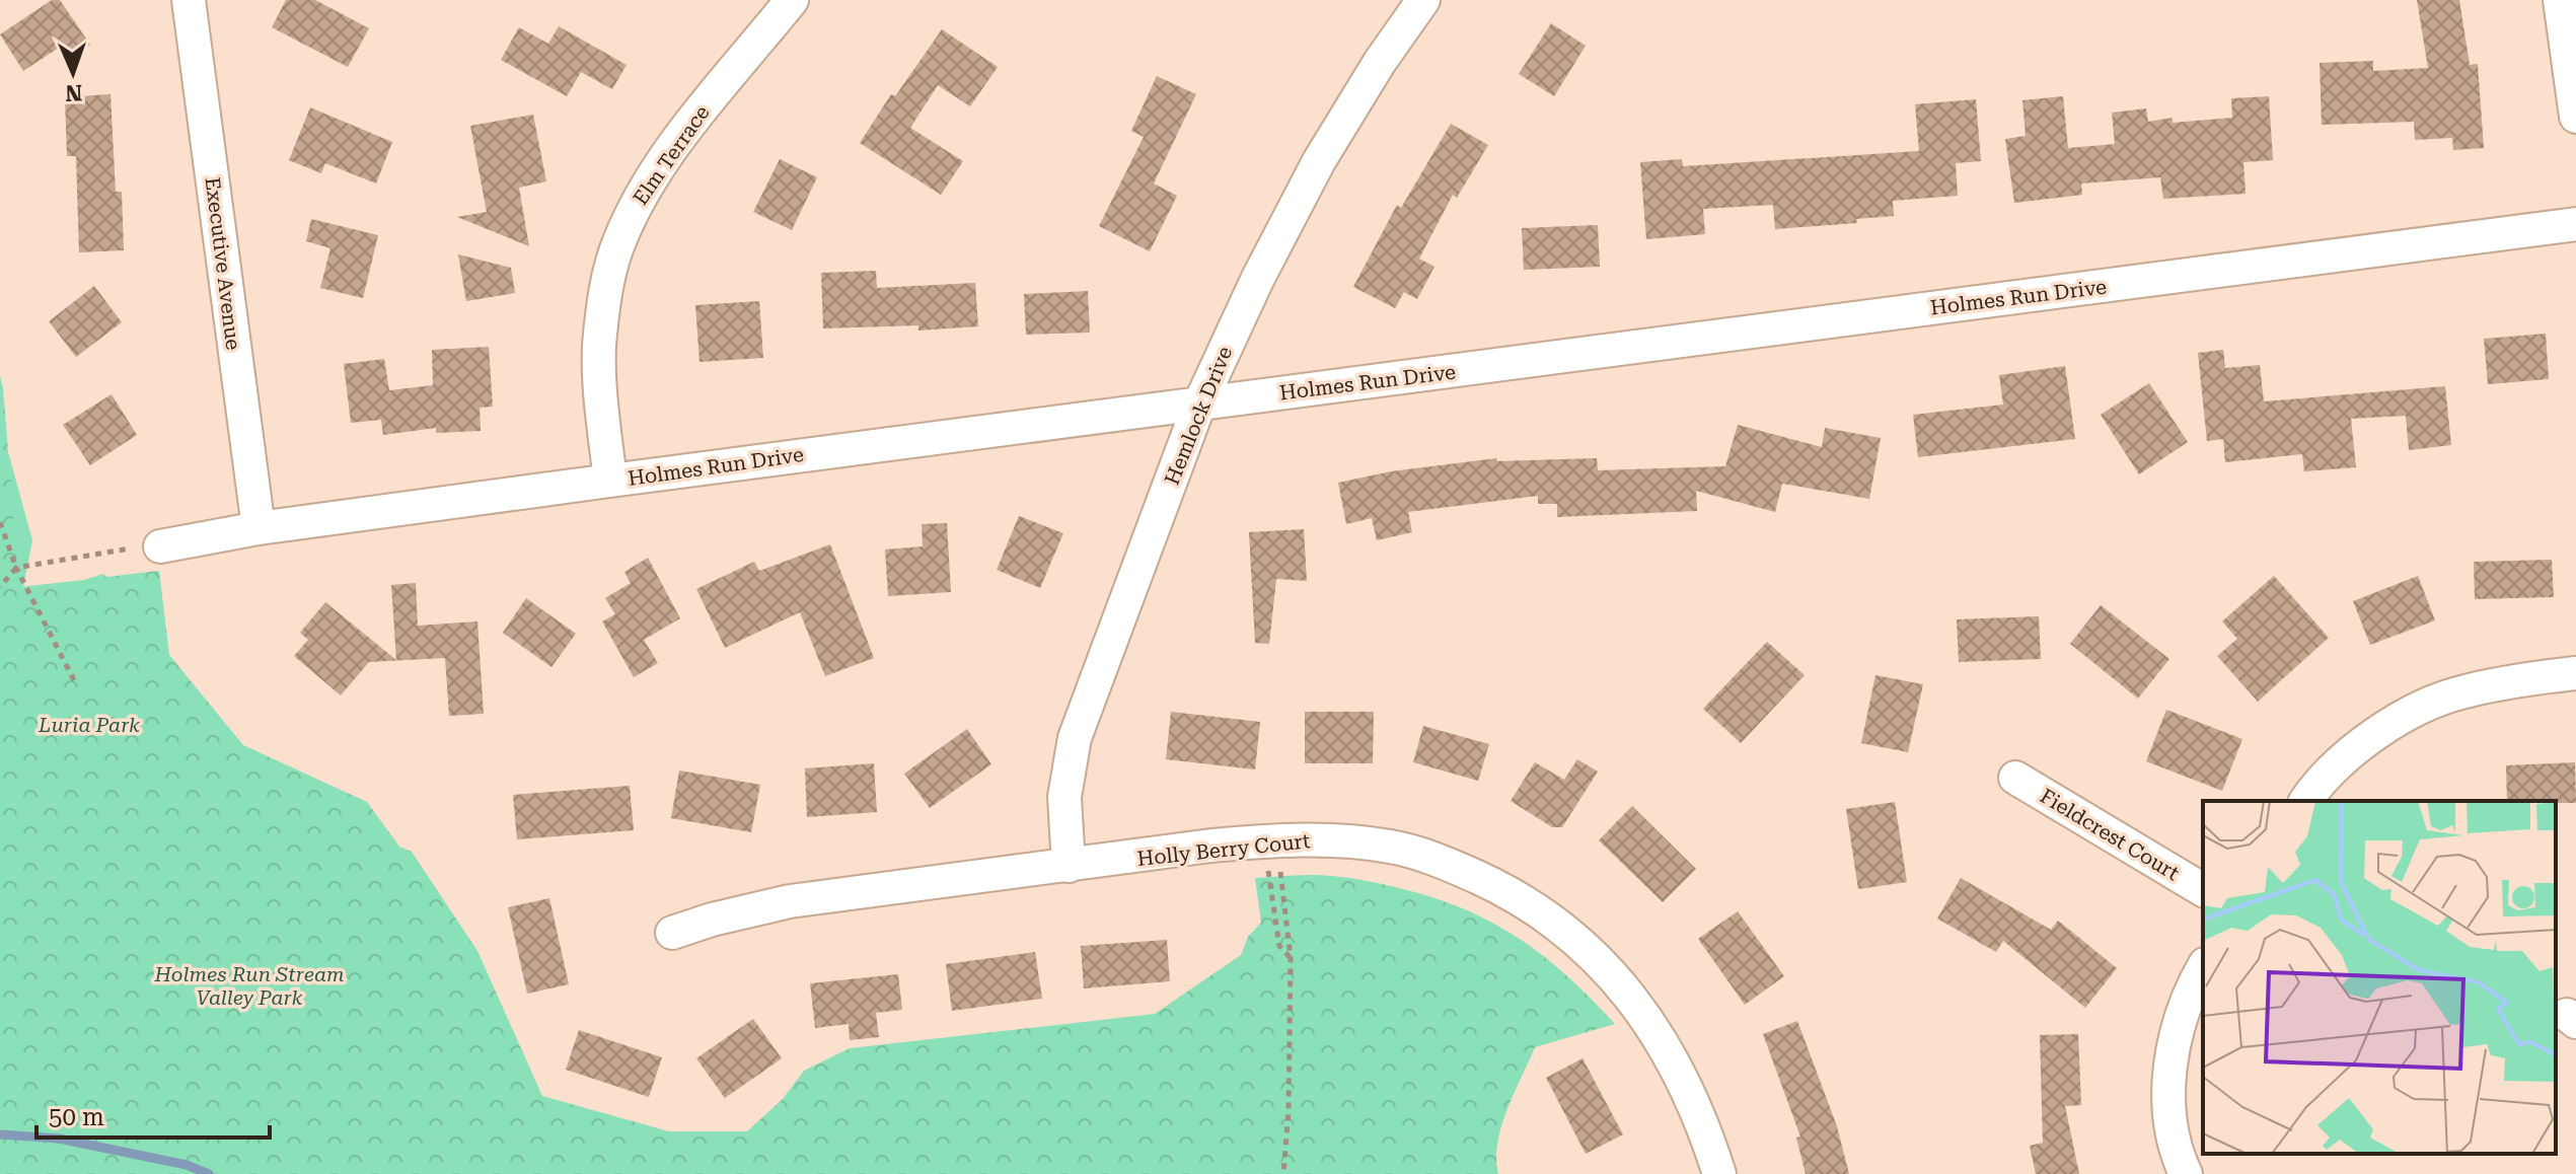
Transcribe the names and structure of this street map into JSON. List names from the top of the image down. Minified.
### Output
{"streets":{"street":["Elm Terrace","Executive Avenue","Holmes Run Drive","Hemlock Drive","Fieldcrest Court","Holly Berry Court"]},"crossings":[["Elm Terrace","Holmes Run Drive"],["Executive Avenue","Holmes Run Drive"],["Holmes Run Drive","Hemlock Drive"],["Hemlock Drive","Holly Berry Court"]],"parks":["Luria Park","Holmes Run Stream Valley Park"],"scale_bar":"50 m","north":"bottom"}
